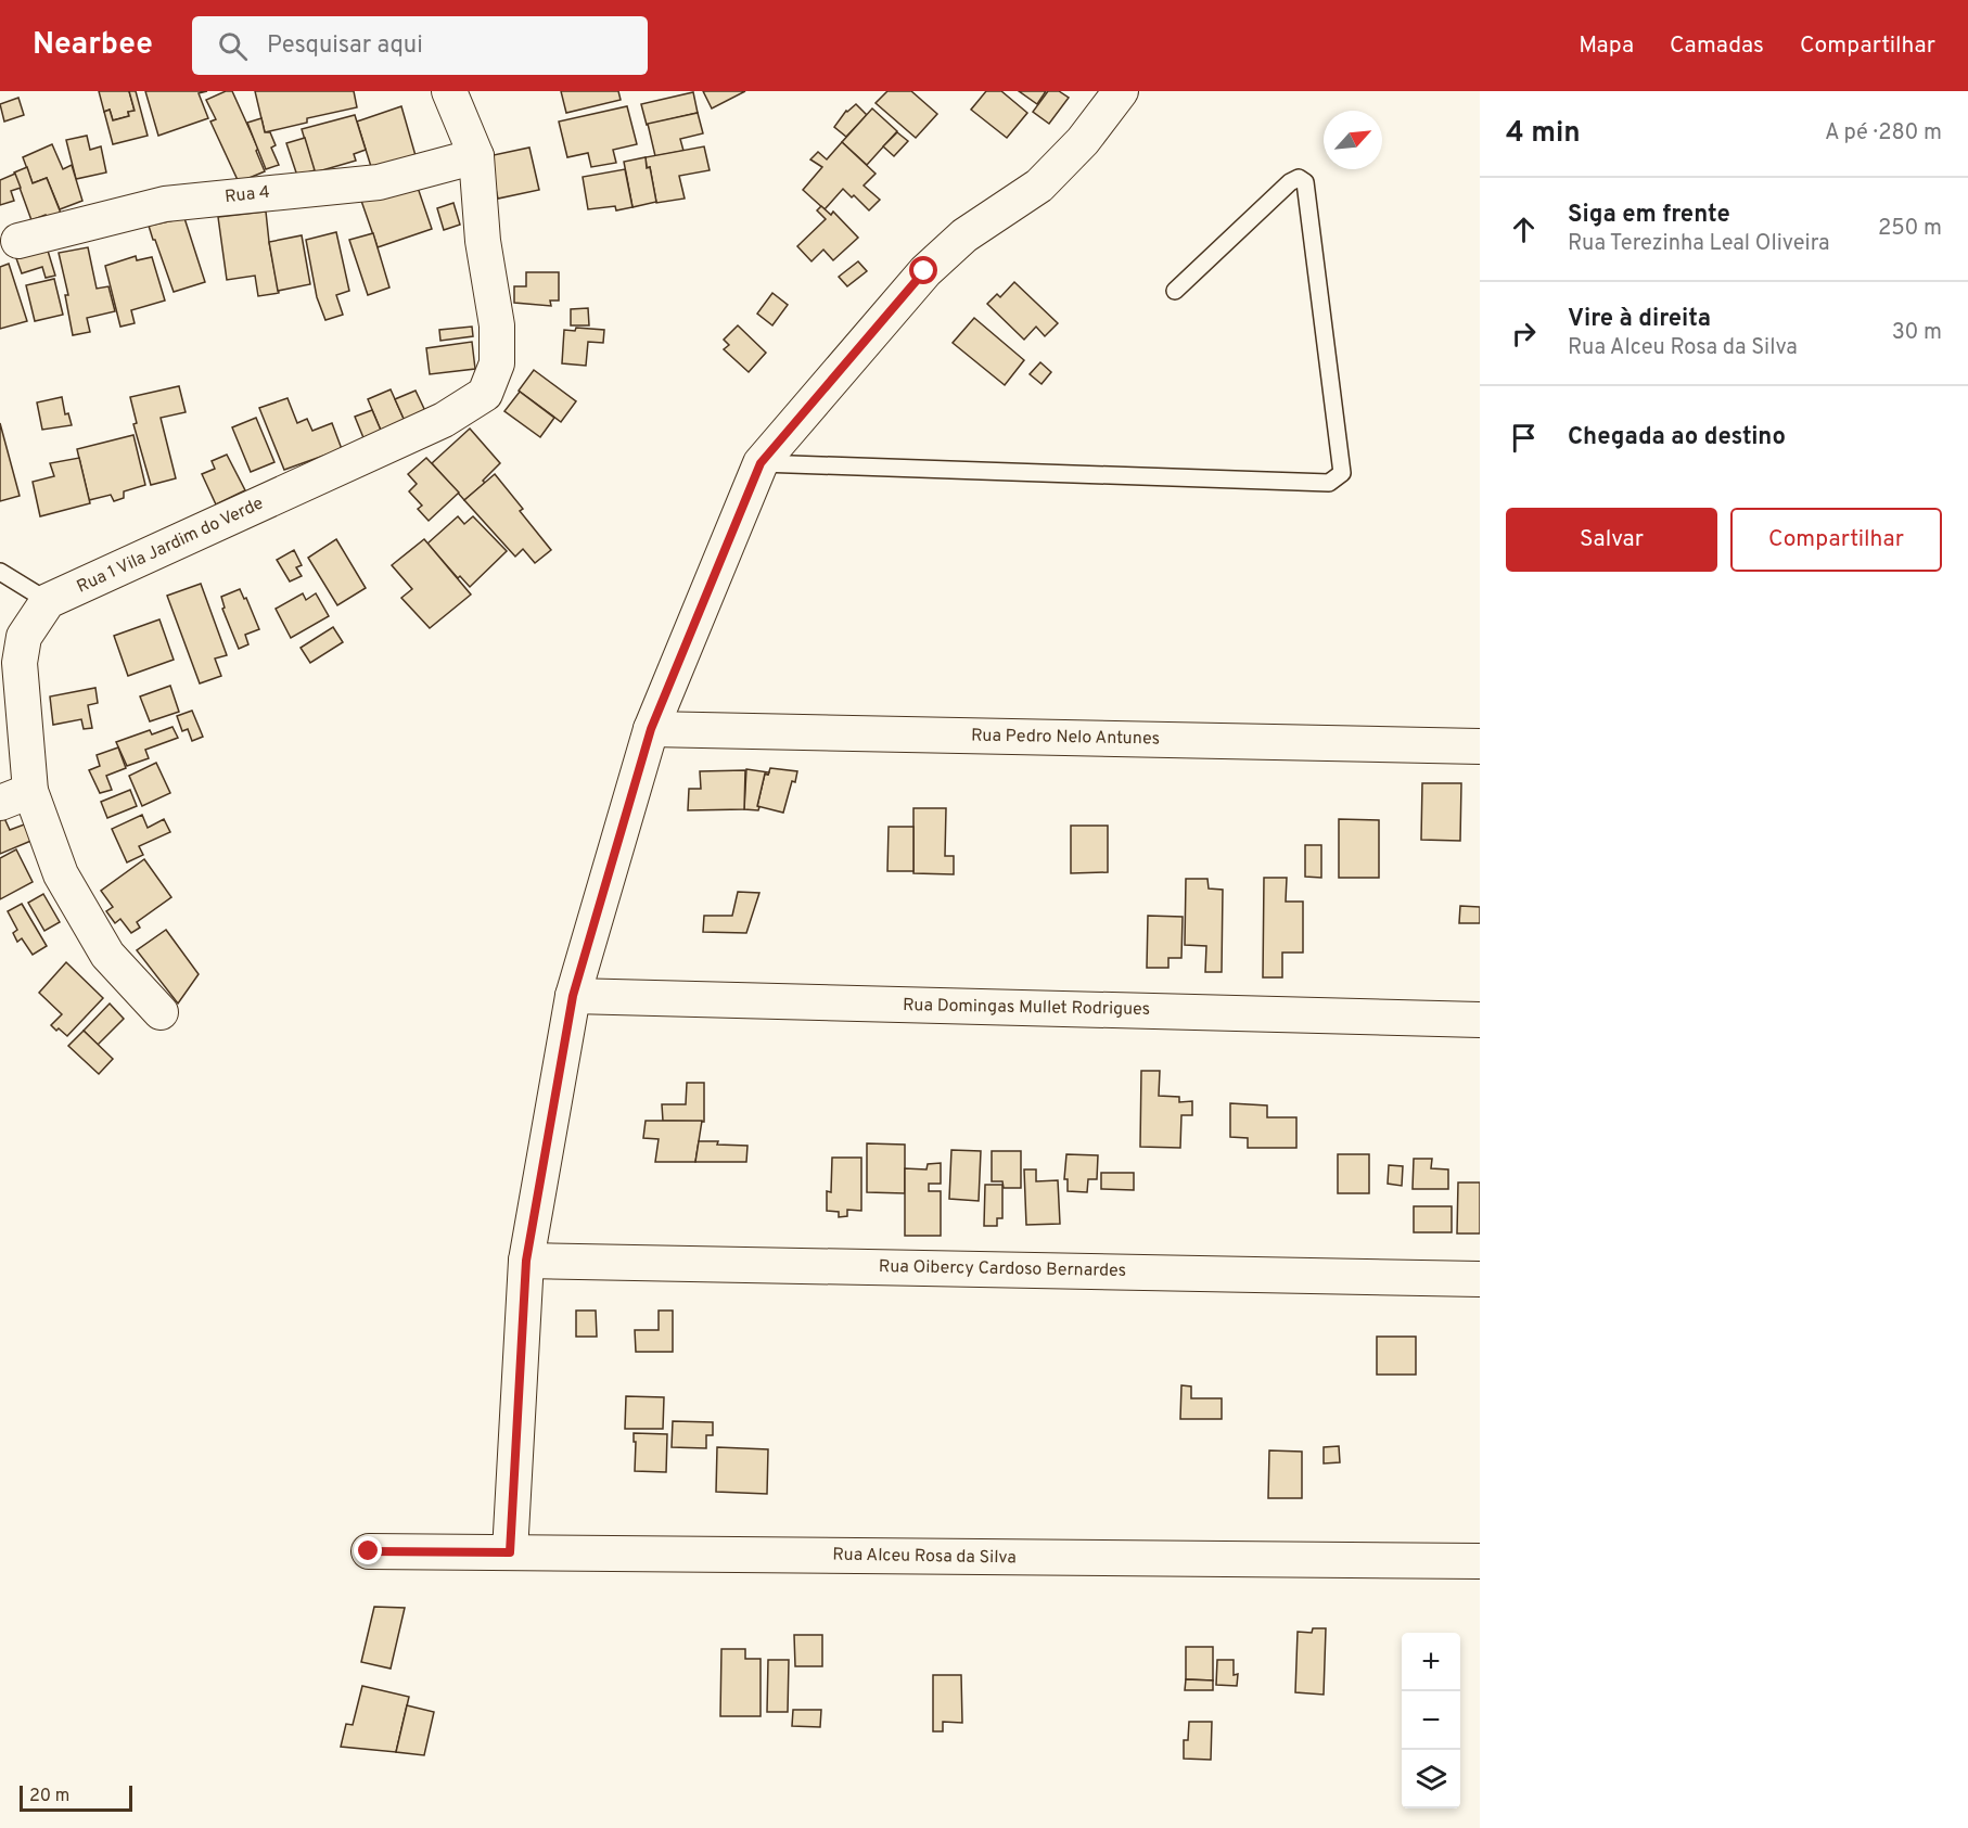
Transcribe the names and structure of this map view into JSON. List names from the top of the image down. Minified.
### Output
{"streets":{"street":["Rua 4","Rua 1 Vila Jardim do Verde","Rua Pedro Nelo Antunes","Rua Domingas Mullet Rodrigues","Rua Oibercy Cardoso Bernardes","Rua Alceu Rosa da Silva"]},"crossings":[["Rua 4","Rua 1 Vila Jardim do Verde"]],"scale_bar":"20 m","north":"top right","page":{"header":"Nearbee","search":"Pesquisar aqui","nav":["Mapa","Camadas","Compartilhar"],"heading":["4 min","A pé · 280 m"],"list":[["Siga em frente","Rua Terezinha Leal Oliveira","250 m"],["Vire à direita","Rua Alceu Rosa da Silva","30 m"],"Chegada ao destino"],"buttons":["Salvar","Compartilhar"],"map_buttons":["+","−"],"scale":"20 m"}}
